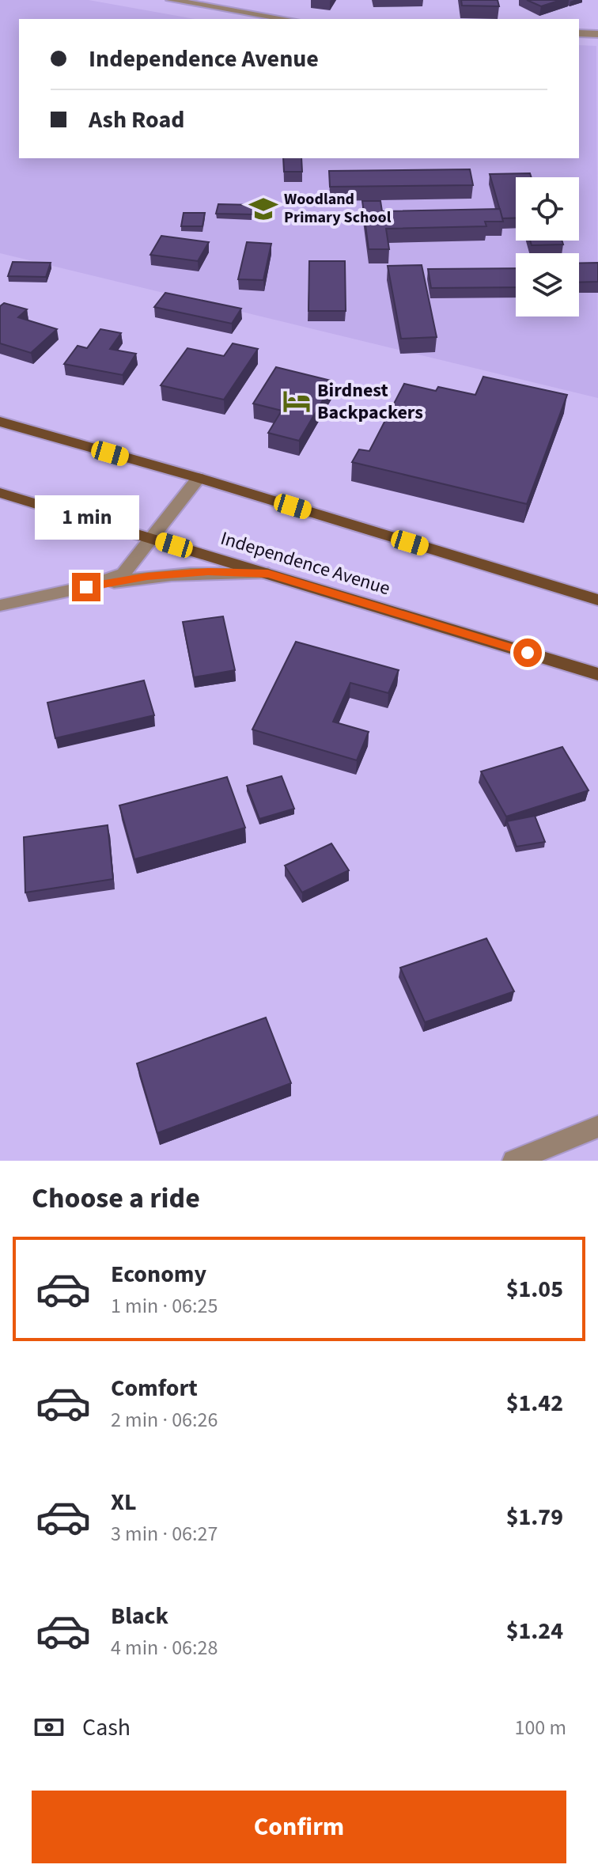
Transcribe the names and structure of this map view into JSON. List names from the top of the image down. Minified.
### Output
{"streets":{"main road":["Independence Avenue"]},"places":{"school or university":["Woodland Primary School"],"hotel":["Birdnest Backpackers"]},"page":{"banner":["Independence Avenue","Ash Road"],"bubble":"1 min","heading":"Choose a ride","list":[{"name":"Economy","note":"1 min · 06:25","value":"$1.05"},{"name":"Comfort","note":"2 min · 06:26","value":"$1.42"},{"name":"XL","note":"3 min · 06:27","value":"$1.79"},{"name":"Black","note":"4 min · 06:28","value":"$1.24"}],"pay":["Cash","100 m"],"buttons":"Confirm"}}
